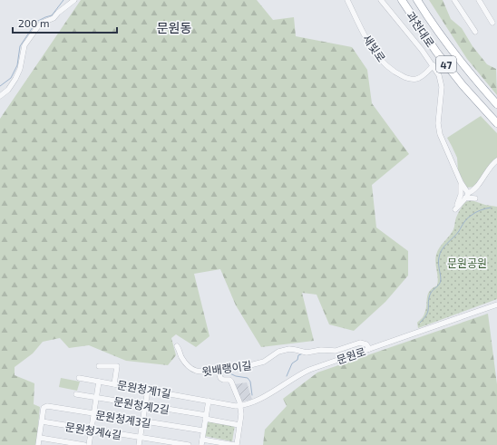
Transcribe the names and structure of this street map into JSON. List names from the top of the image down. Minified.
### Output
{"streets":{"highway":["과천대로","47"],"street":["새빛로","문원로","윗배랭이길","문원청계1길","문원청계2길","문원청계3길","문원청계4길"]},"crossings":[["문원로","윗배랭이길"],["문원로","문원청계1길"],["문원청계3길","문원청계4길"]],"districts":["문원동"],"parks":["문원공원"],"scale_bar":"200 m"}
